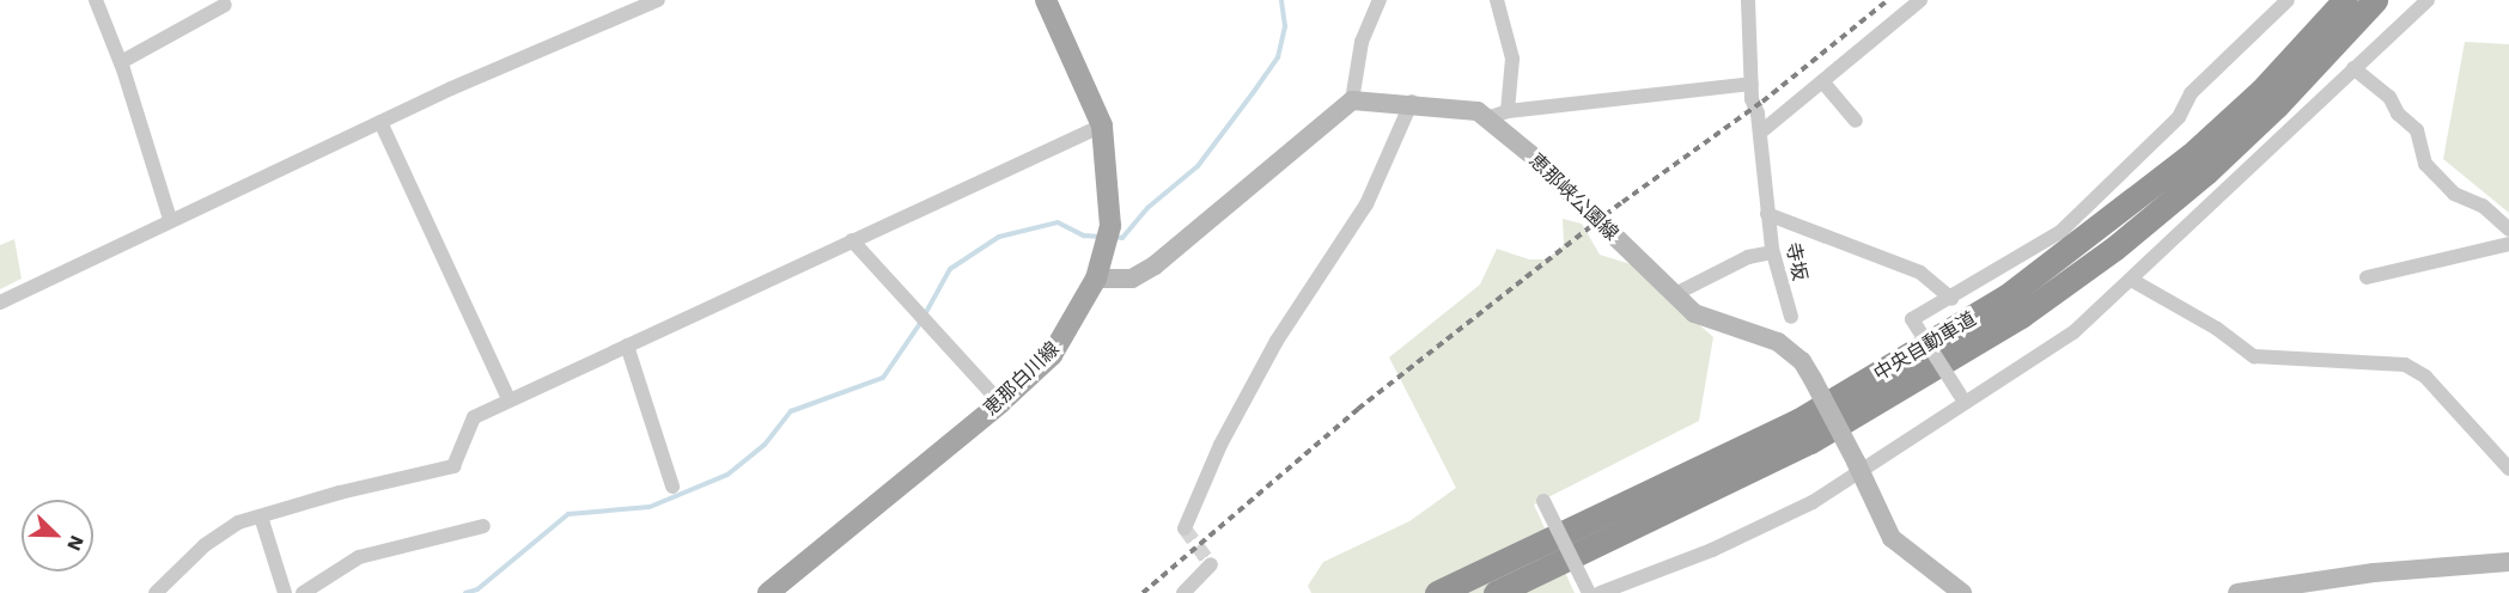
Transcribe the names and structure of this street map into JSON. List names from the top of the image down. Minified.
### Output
{"streets":{"highway":["中央自動車道"],"main road":["恵那峡公園線","恵那白川線"],"street":["寺坂"]},"north":"bottom right"}
